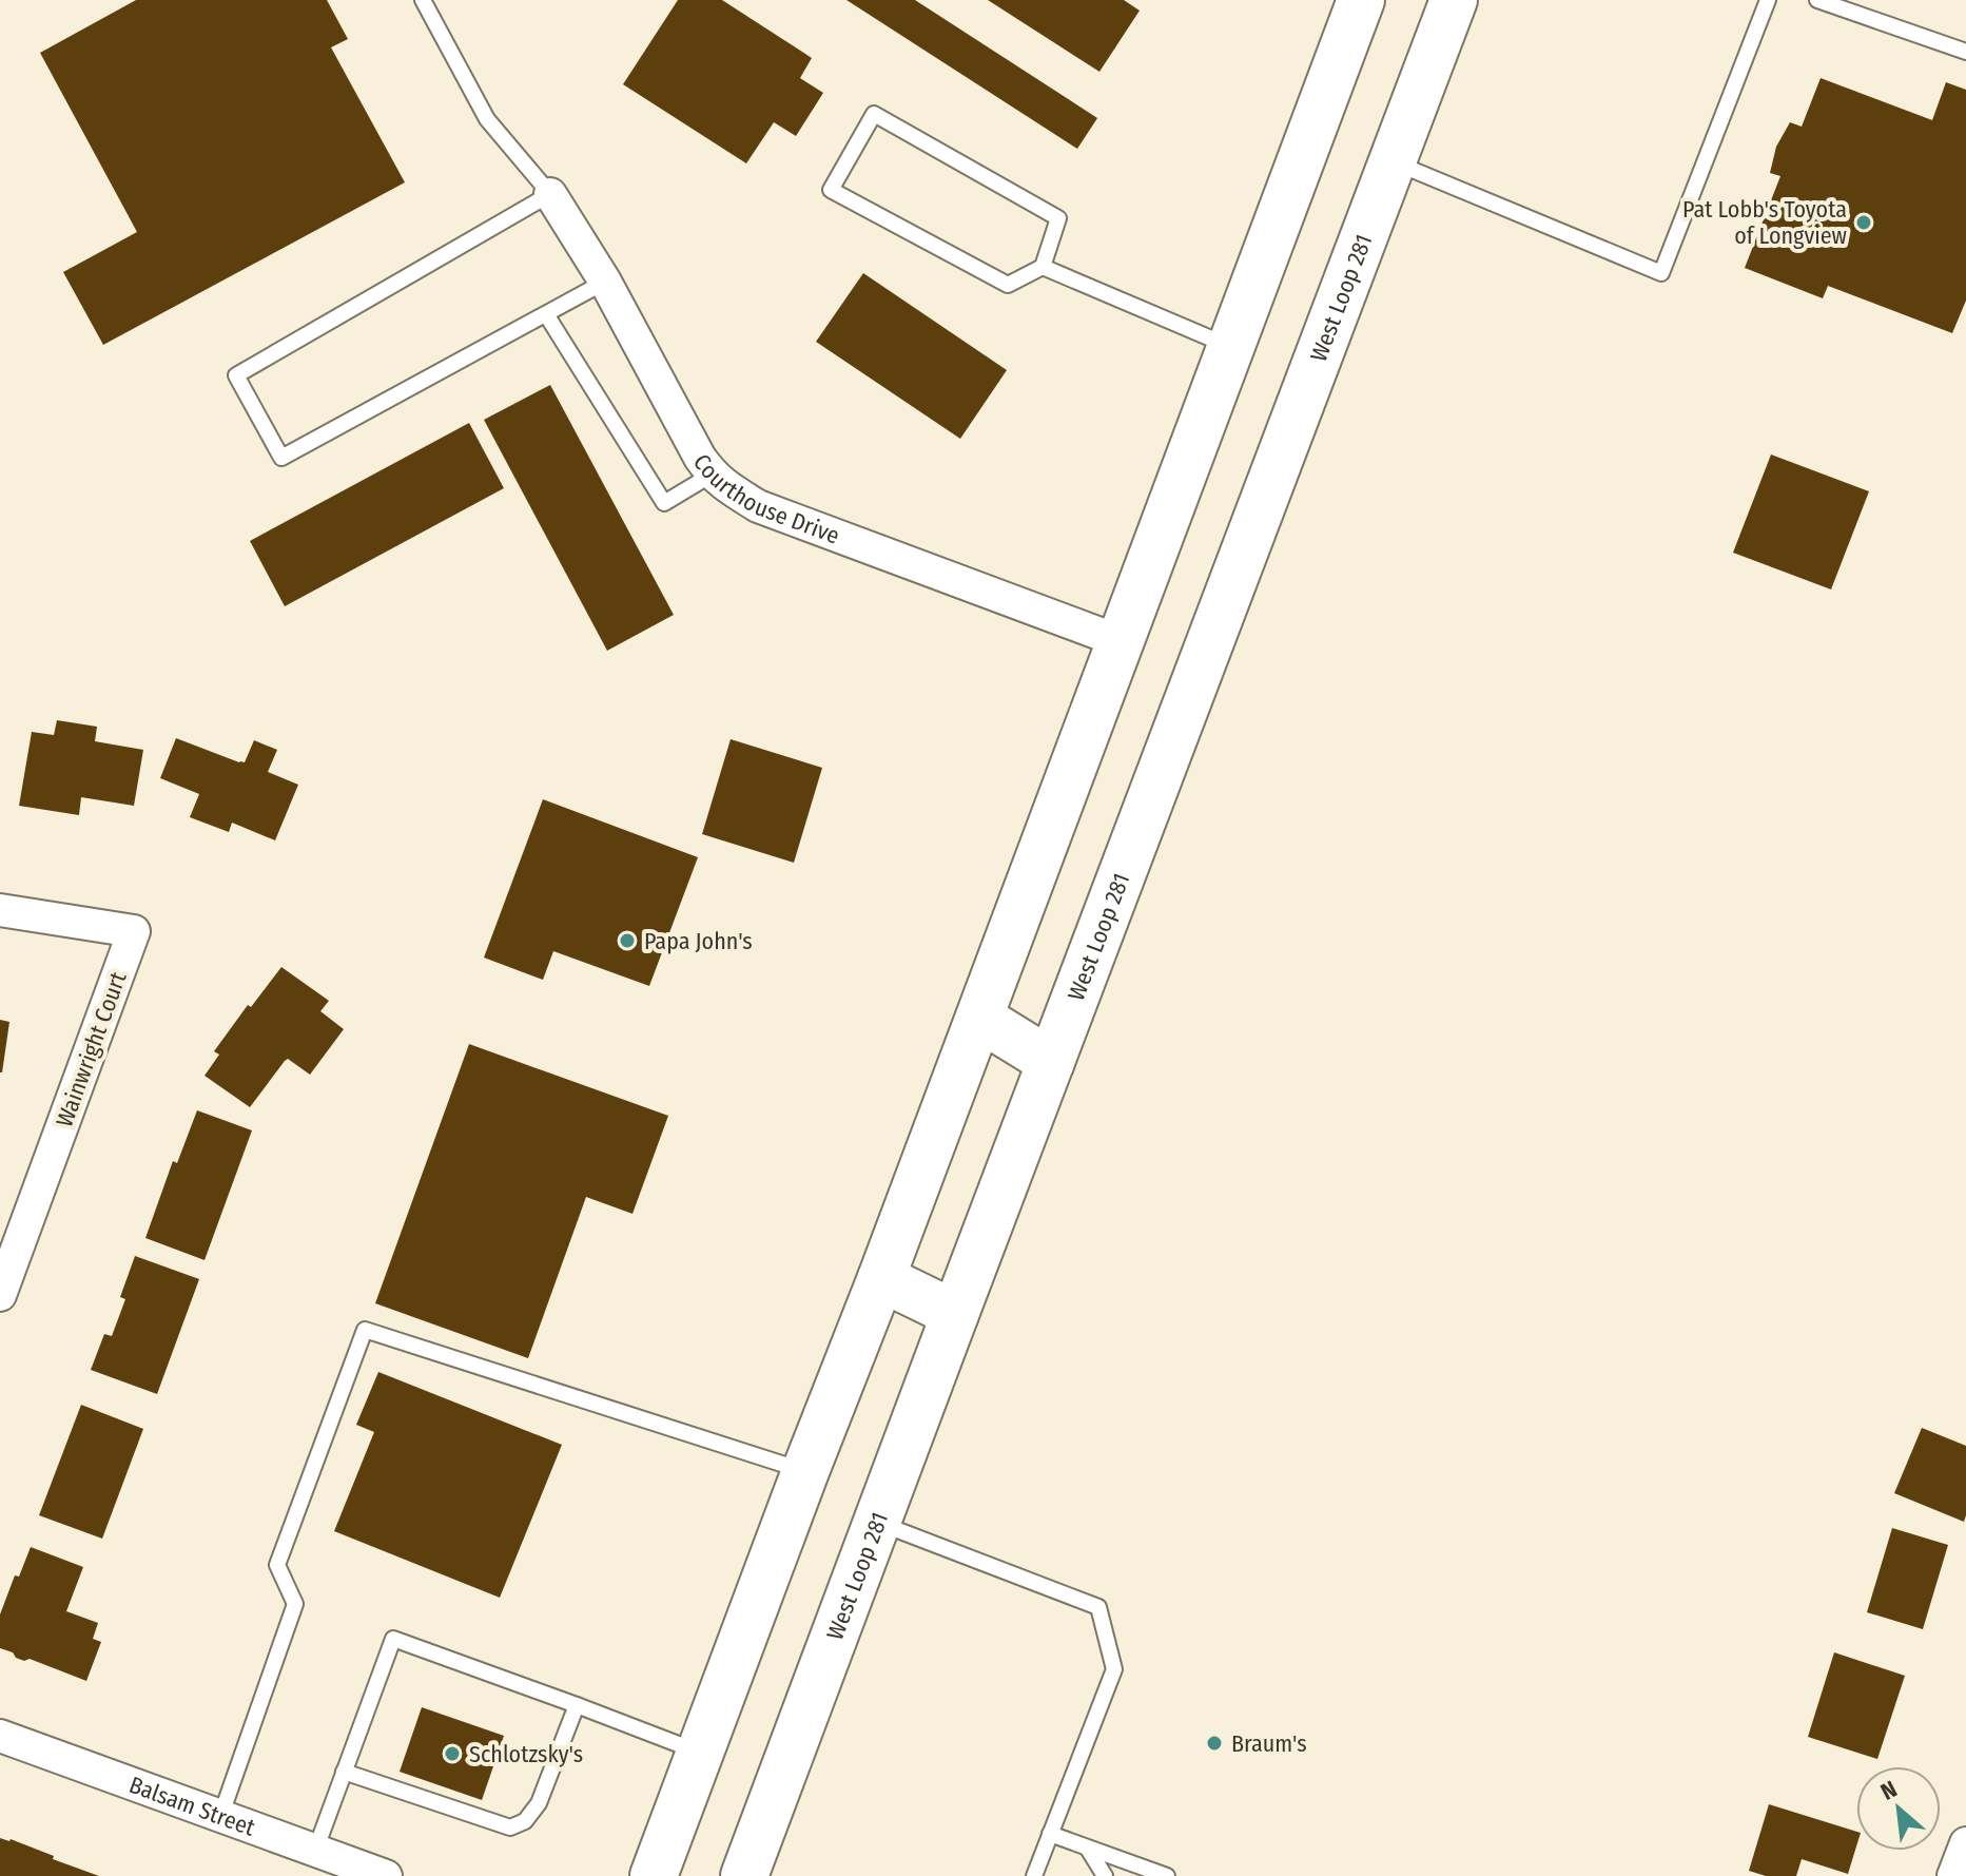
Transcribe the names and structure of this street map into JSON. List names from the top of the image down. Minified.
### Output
{"streets":{"highway":["West Loop 281"],"street":["Courthouse Drive","Wainwright Court","Balsam Street"]},"places":["Pat Lobb's Toyota of Longview","Papa John's","Braum's","Schlotzsky's"],"north":"top left"}
